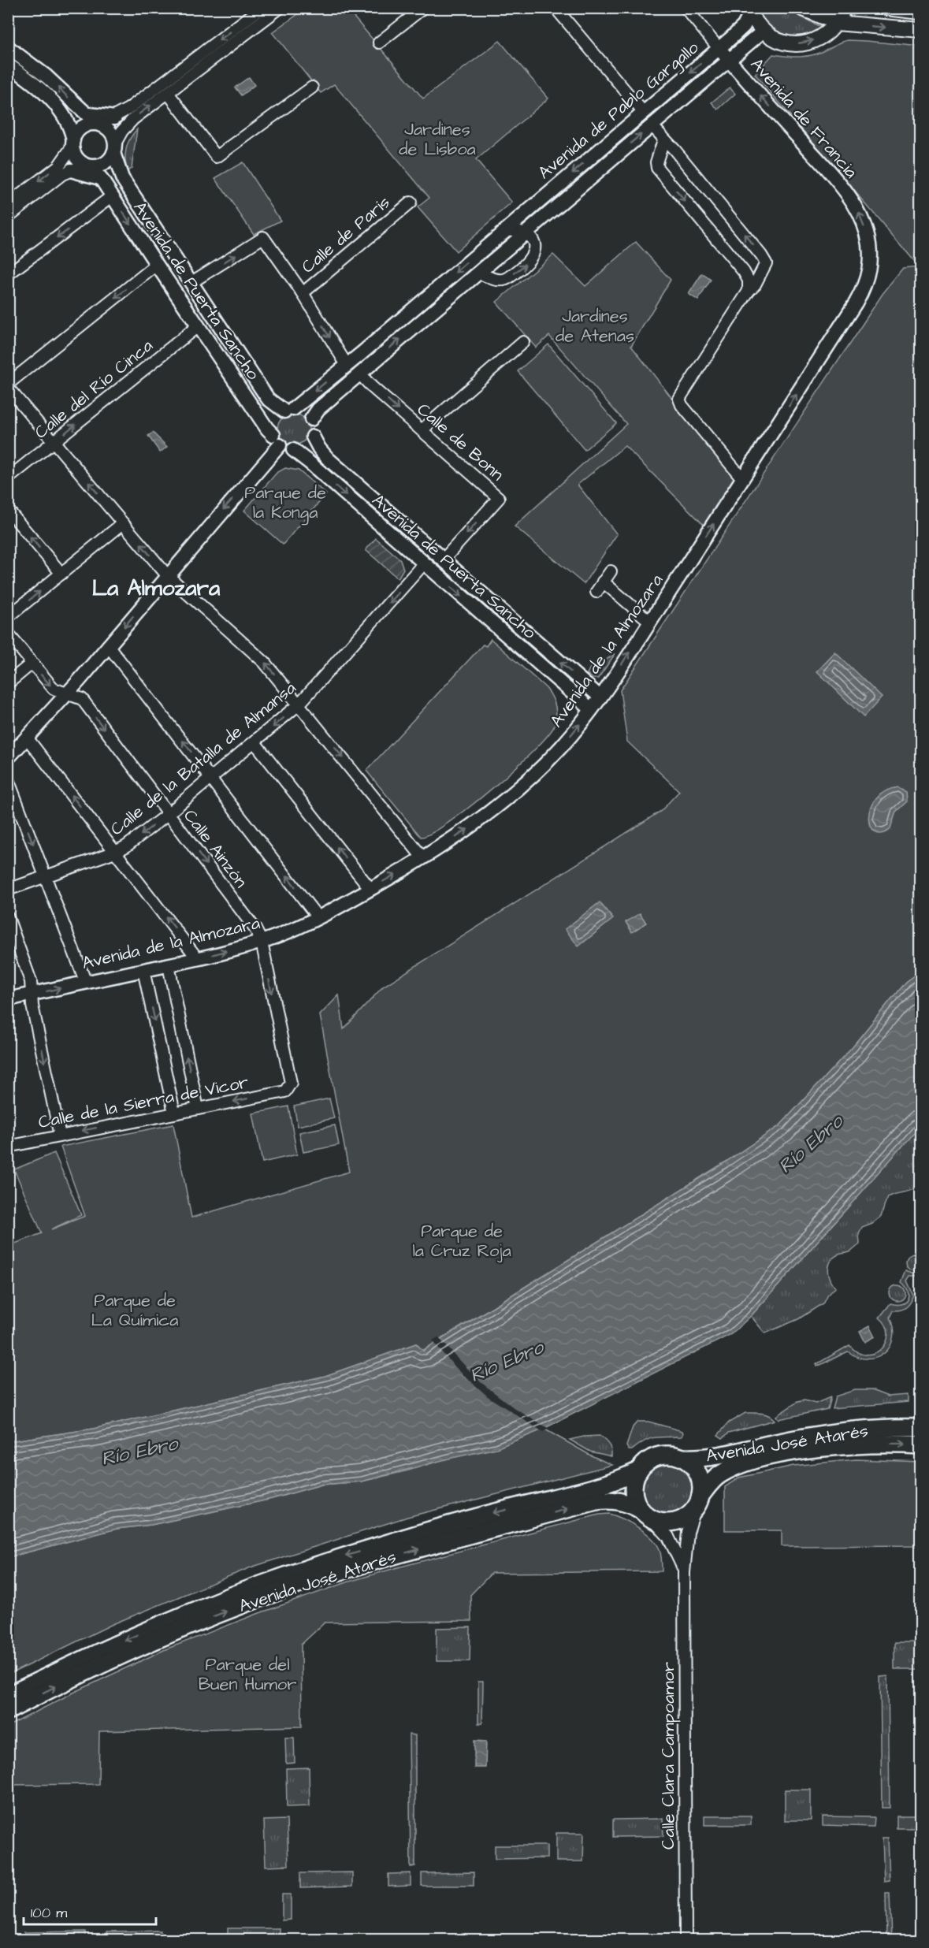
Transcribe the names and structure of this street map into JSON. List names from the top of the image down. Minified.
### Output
{"streets":{"main road":["Avenida José Atarés"],"street":["Avenida de Pablo Gargallo","Avenida de Francia","Calle de París","Avenida de Puerta Sancho","Calle del Río Cinca","Calle de Bonn","Avenida de la Almozara","Calle de la Batalla de Almansa","Calle Ainzón","Calle de la Sierra de Vicor","Calle Clara Campoamor"]},"crossings":[["Avenida de Pablo Gargallo","Avenida de Francia"],["Avenida de Pablo Gargallo","Avenida de Puerta Sancho"],["Avenida de Pablo Gargallo","Calle de Bonn"],["Avenida de Francia","Avenida de la Almozara"],["Avenida de Puerta Sancho","Calle del Río Cinca"],["Avenida de Puerta Sancho","Calle de Bonn"],["Avenida de Puerta Sancho","Avenida de la Almozara"],["Avenida de Puerta Sancho","Calle de la Batalla de Almansa"],["Avenida de la Almozara","Calle Ainzón"],["Calle de la Batalla de Almansa","Calle Ainzón"],["Calle Ainzón","Calle de la Sierra de Vicor"],["Avenida José Atarés","Calle Clara Campoamor"]],"one_way":["Avenida de la Almozara","Calle de la Batalla de Almansa","Calle de la Sierra de Vicor"],"districts":["La Almozara"],"water":["Río Ebro"],"parks":["Jardines de Lisboa","Jardines de Atenas","Parque de la Konga","Parque de la Cruz Roja","Parque de La Química","Parque del Buen Humor"],"scale_bar":"100 m"}
